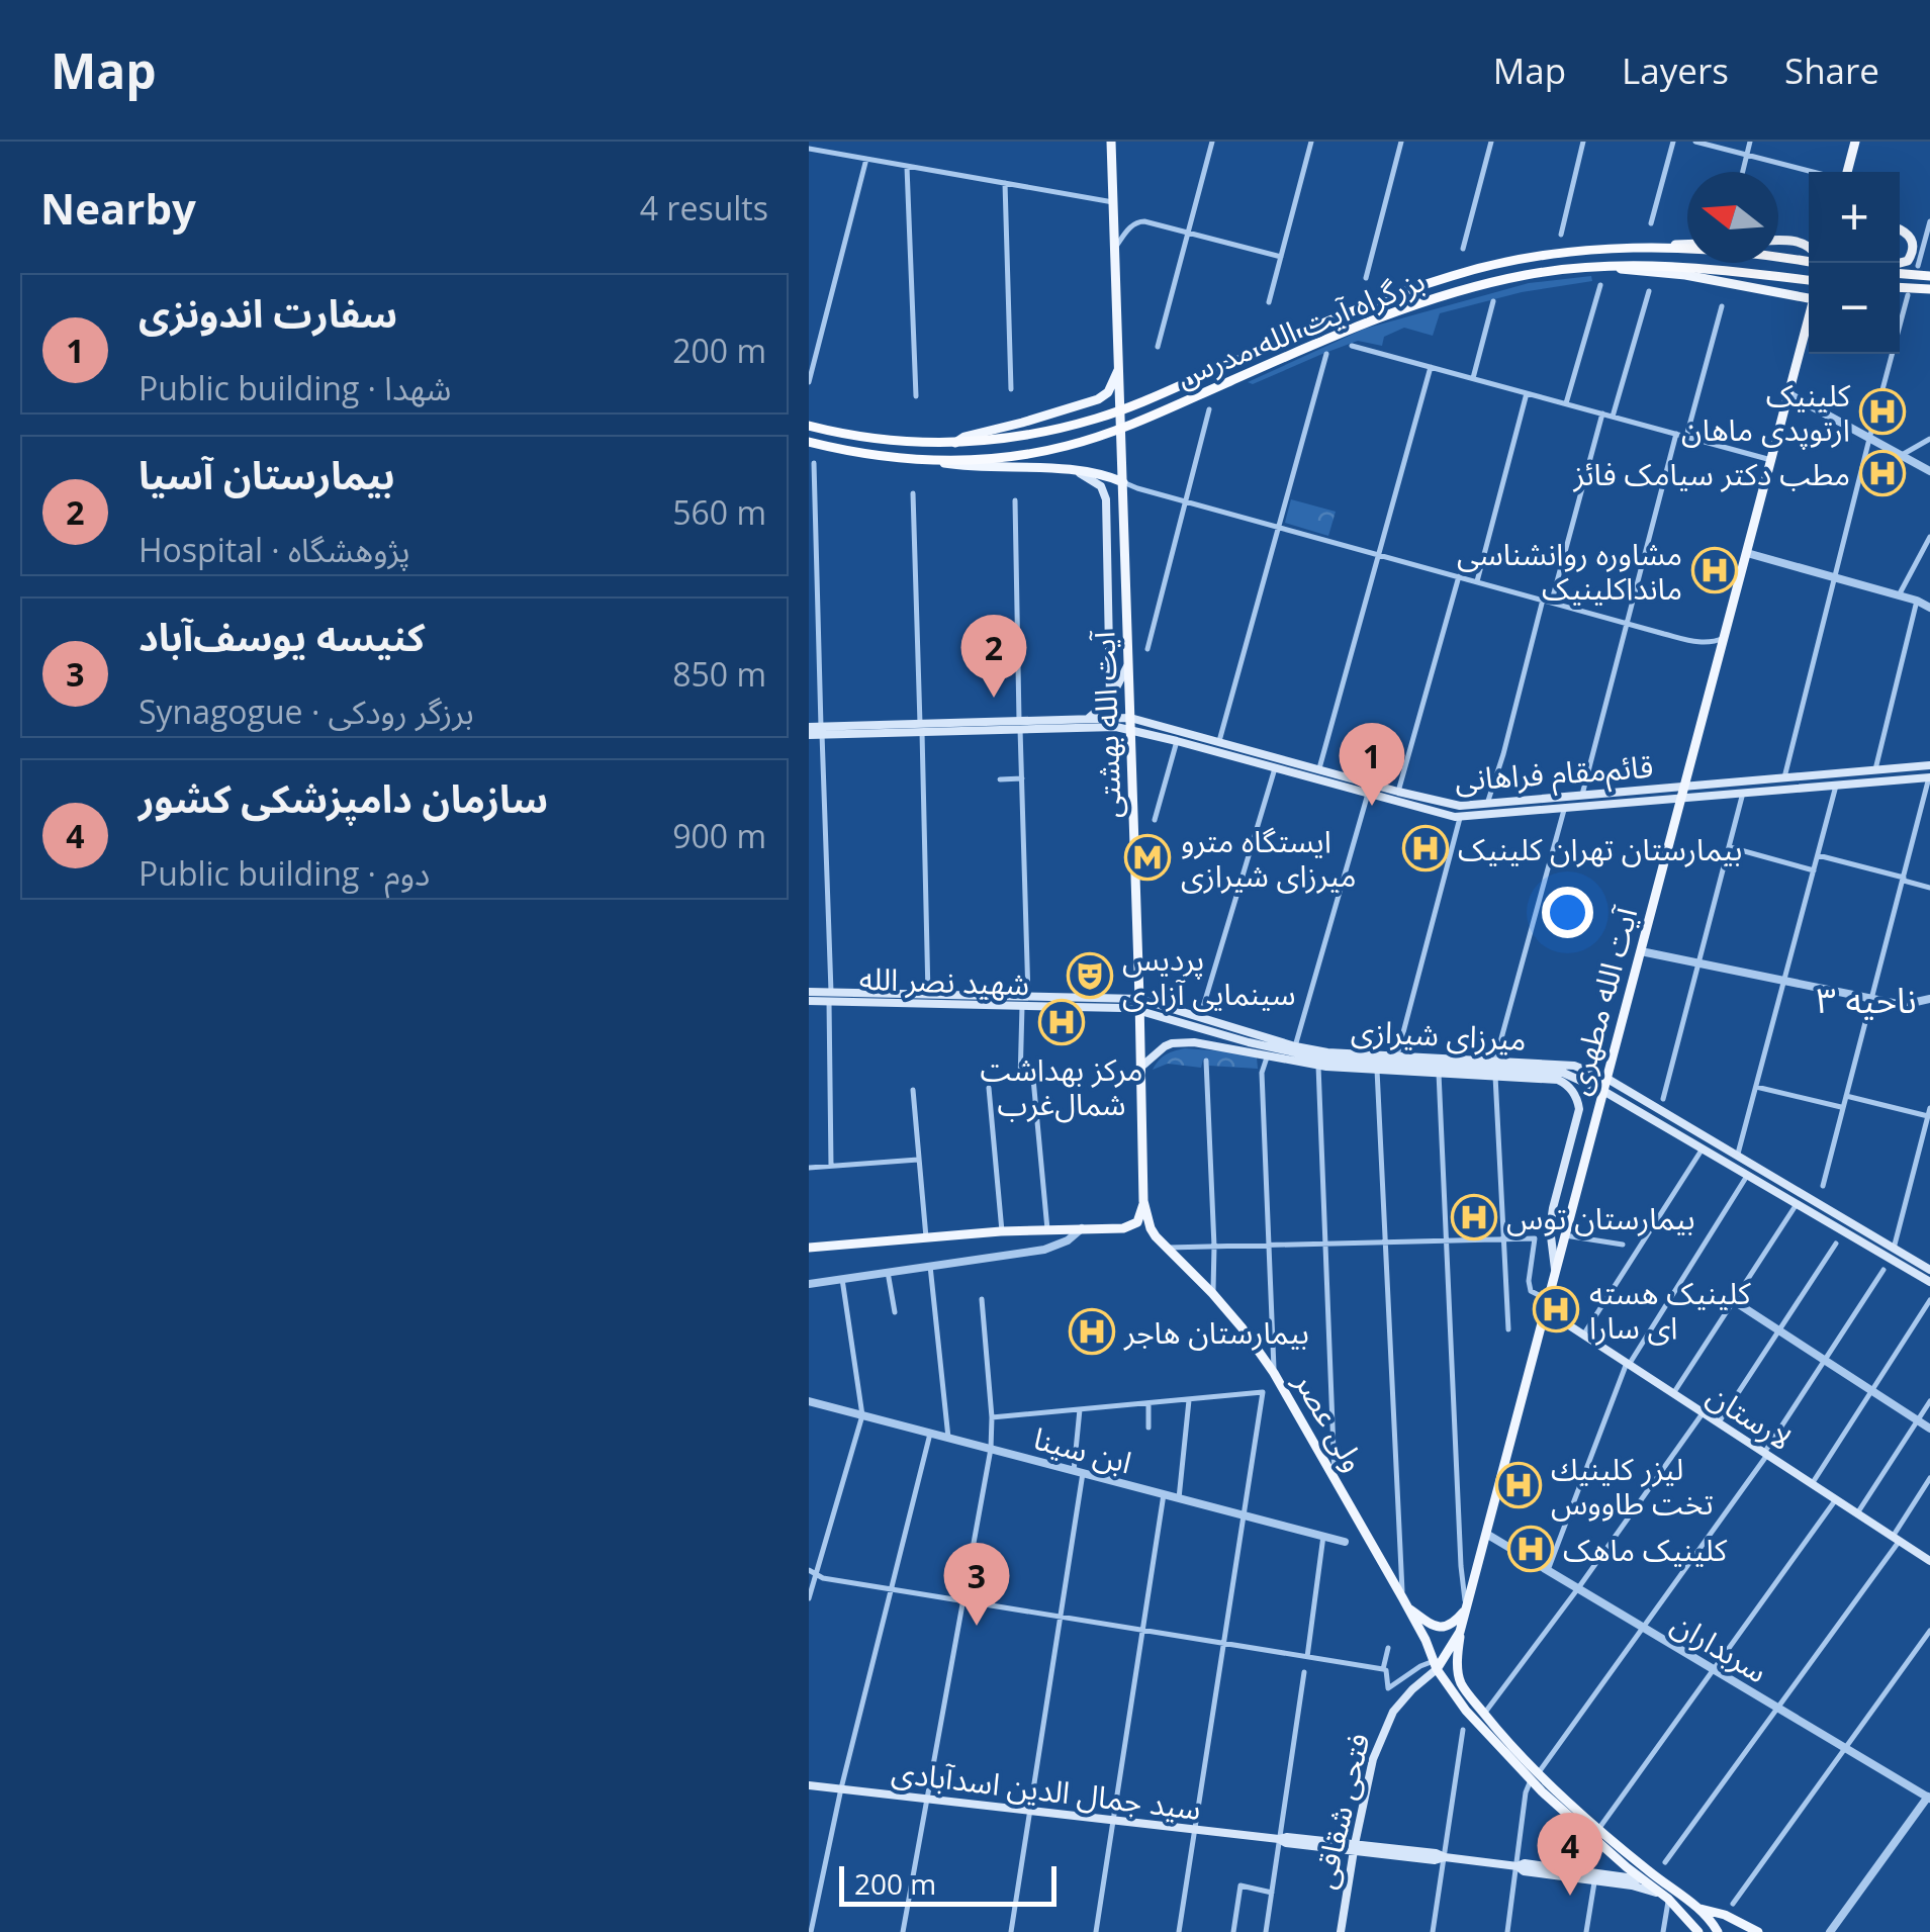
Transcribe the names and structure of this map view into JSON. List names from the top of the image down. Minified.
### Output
{"streets":{"highway":["بزرگراه آیت الله مدرس"],"main road":["آیت الله بهشتی","قائم‌مقام فراهانی","شهید نصر الله","آیت الله مطهری","میرزای شیرازی","لارستان","ولی عصر","سید جمال الدین اسدآبادی","فتحی شقاقی"],"street":["ابن سینا","سربداران"]},"crossings":[["آیت الله بهشتی","قائم‌مقام فراهانی"],["آیت الله بهشتی","شهید نصر الله"],["آیت الله بهشتی","میرزای شیرازی"],["آیت الله بهشتی","ولی عصر"],["قائم‌مقام فراهانی","آیت الله مطهری"],["شهید نصر الله","میرزای شیرازی"],["آیت الله مطهری","میرزای شیرازی"],["آیت الله مطهری","لارستان"],["آیت الله مطهری","ولی عصر"],["آیت الله مطهری","سربداران"],["آیت الله مطهری","فتحی شقاقی"],["ولی عصر","سید جمال الدین اسدآبادی"],["ولی عصر","فتحی شقاقی"],["سید جمال الدین اسدآبادی","فتحی شقاقی"]],"districts":["ناحیه ۳"],"places":{"hospital":["کلینیک ارتوپدی ماهان","مطب دکتر سیامک فائز","مشاوره روانشناسی مانداکلینیک","بیمارستان تهران کلینیک","مرکز بهداشت شمال‌غرب","بیمارستان توس","کلینیک هسته ای سارا","بیمارستان هاجر","ليزر كلينيك تخت طاووس","کلینیک ماهک"],"metro station":["ایستگاه مترو میرزای شیرازی"],"theatre":["پردیس سینمایی آزادی"]},"scale_bar":"200 m","north":"left","page":{"header":"Map","nav":["Map","Layers","Share"],"heading":["Nearby","4 results"],"map_buttons":["+","−"],"list":[{"mark":"1","name":"سفارت اندونزی","note":"Public building · شهدا","value":"200 m"},{"mark":"2","name":"بیمارستان آسیا","note":"Hospital · پژوهشگاه","value":"560 m"},{"mark":"3","name":"کنیسه یوسف‌آباد","note":"Synagogue · برزگر رودکی","value":"850 m"},{"mark":"4","name":"سازمان دامپزشکی کشور","note":"Public building · دوم","value":"900 m"}],"pins":["2","1","3","4"],"scale":"200 m"}}
